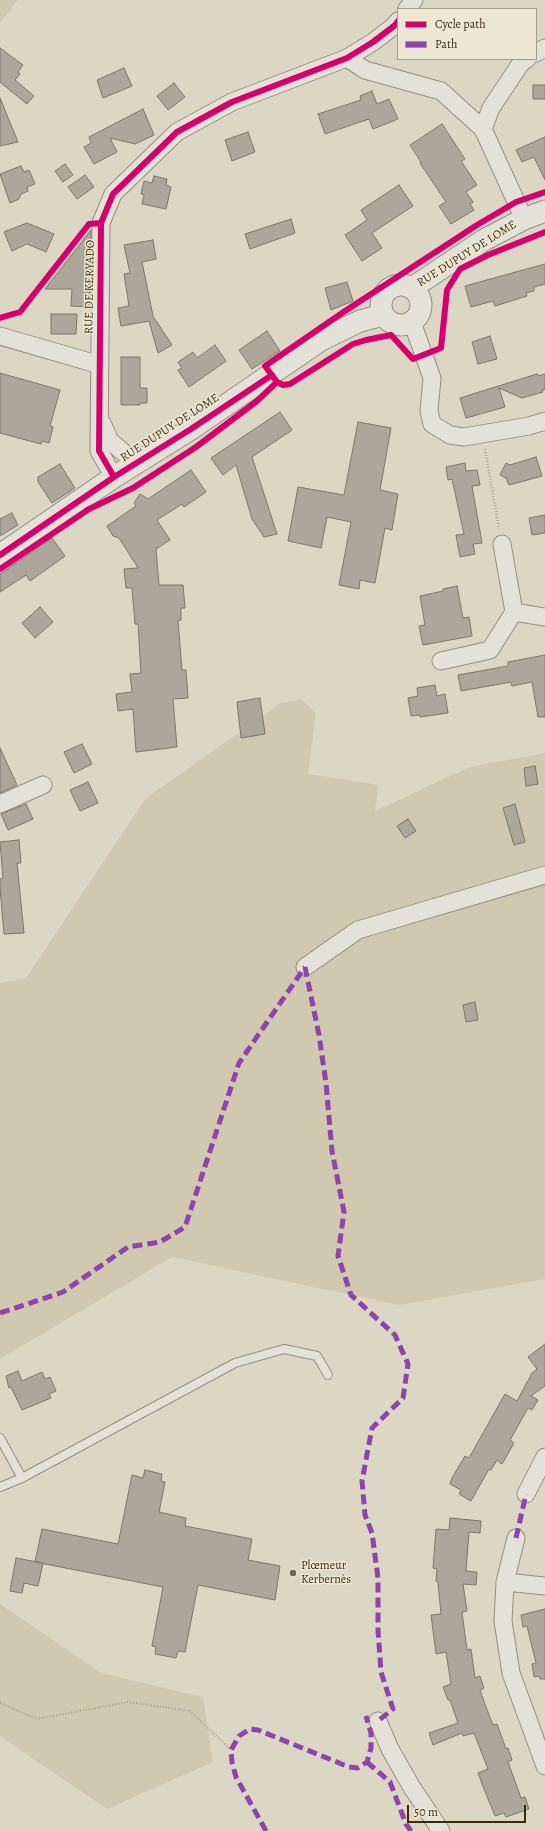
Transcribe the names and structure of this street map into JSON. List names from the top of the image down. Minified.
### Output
{"streets":{"street":["RUE DUPUY DE LOME","RUE DE KERYADO"]},"crossings":[["RUE DUPUY DE LOME","RUE DE KERYADO"]],"places":["Plœmeur Kerbernès"],"legend":["Cycle path","Path"],"scale_bar":"50 m"}
